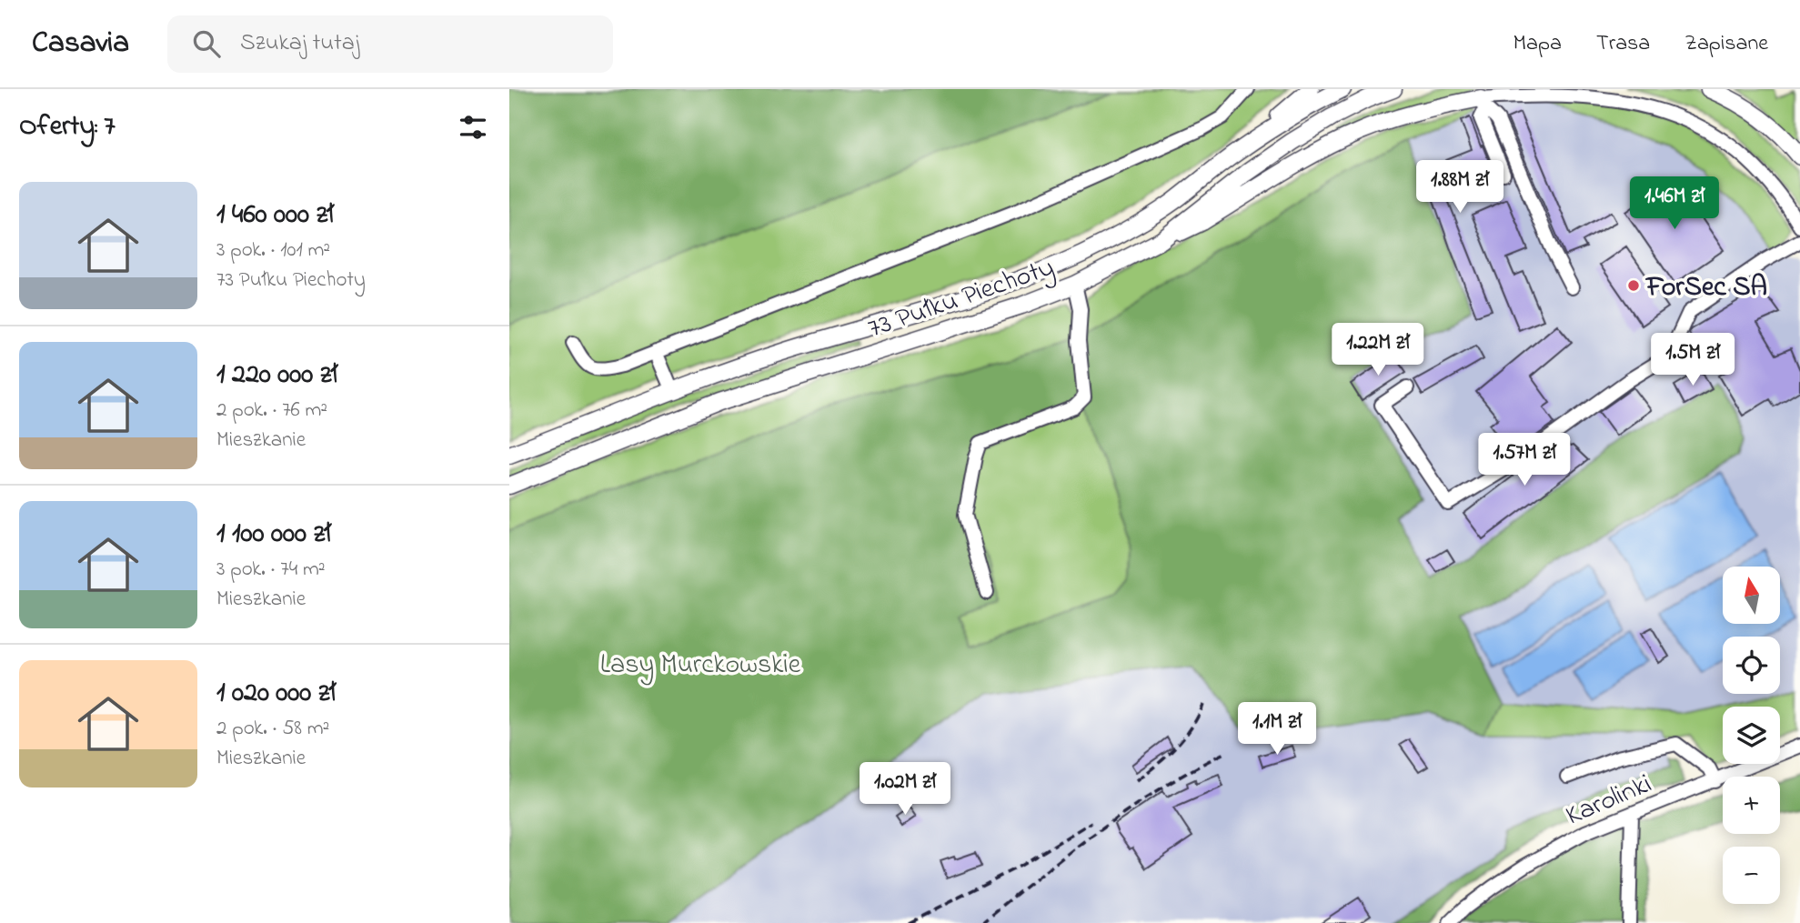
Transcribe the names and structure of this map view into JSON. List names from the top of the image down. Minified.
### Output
{"streets":{"main road":["73 Pułku Piechoty"],"street":["Karolinki"]},"parks":["Lasy Murckowskie"],"places":["ForSec SA"],"north":"top","page":{"header":"Casavia","search":"Szukaj tutaj","nav":["Mapa","Trasa","Zapisane"],"heading":"Oferty: 7","price":["1.88M zł","1.46M zł","1.22M zł","1.5M zł","1.57M zł","1.1M zł","1.02M zł"],"list":[{"name":"1 460 000 zł","note":"3 pok. · 101 m² · 73 Pułku Piechoty"},{"name":"1 220 000 zł","note":"2 pok. · 76 m² · Mieszkanie"},{"name":"1 100 000 zł","note":"3 pok. · 74 m² · Mieszkanie"},{"name":"1 020 000 zł","note":"2 pok. · 58 m² · Mieszkanie"}],"map_buttons":["+","−"]}}
